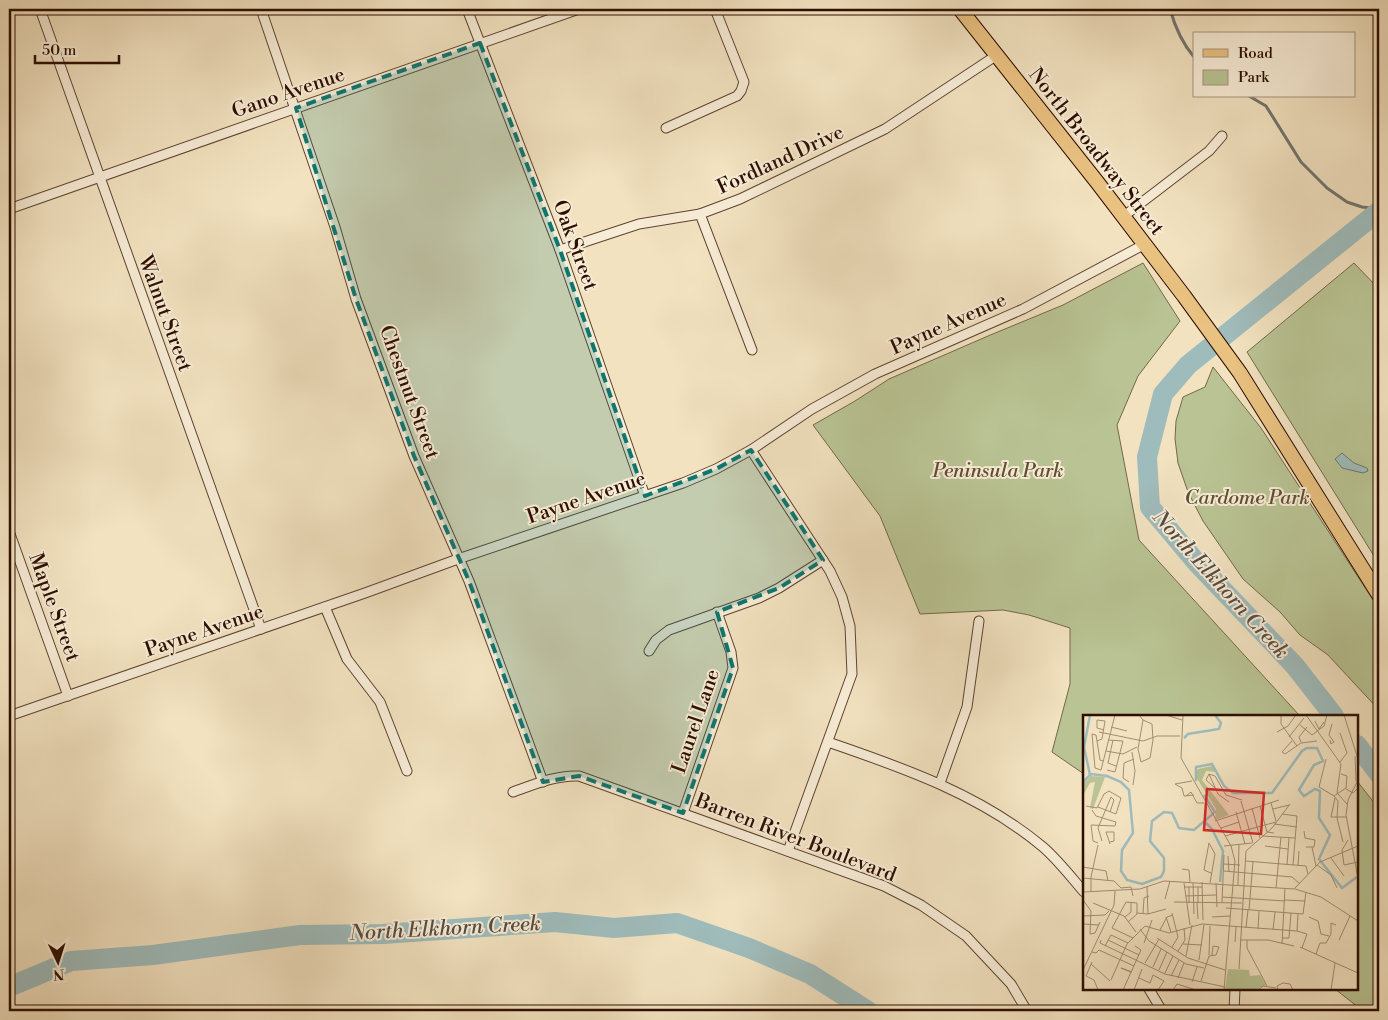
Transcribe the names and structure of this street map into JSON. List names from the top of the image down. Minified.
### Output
{"streets":{"main road":["North Broadway Street"],"street":["Gano Avenue","Fordland Drive","Oak Street","Walnut Street","Payne Avenue","Chestnut Street","Maple Street","Laurel Lane","Barren River Boulevard"]},"crossings":[["Gano Avenue","Oak Street"],["Gano Avenue","Walnut Street"],["Gano Avenue","Chestnut Street"],["North Broadway Street","Fordland Drive"],["North Broadway Street","Payne Avenue"],["Fordland Drive","Oak Street"],["Oak Street","Payne Avenue"],["Walnut Street","Payne Avenue"],["Payne Avenue","Chestnut Street"],["Payne Avenue","Maple Street"],["Chestnut Street","Barren River Boulevard"],["Laurel Lane","Barren River Boulevard"]],"water":["North Elkhorn Creek"],"parks":["Peninsula Park","Cardome Park"],"legend":["Road","Park"],"scale_bar":"50 m","north":"bottom"}
